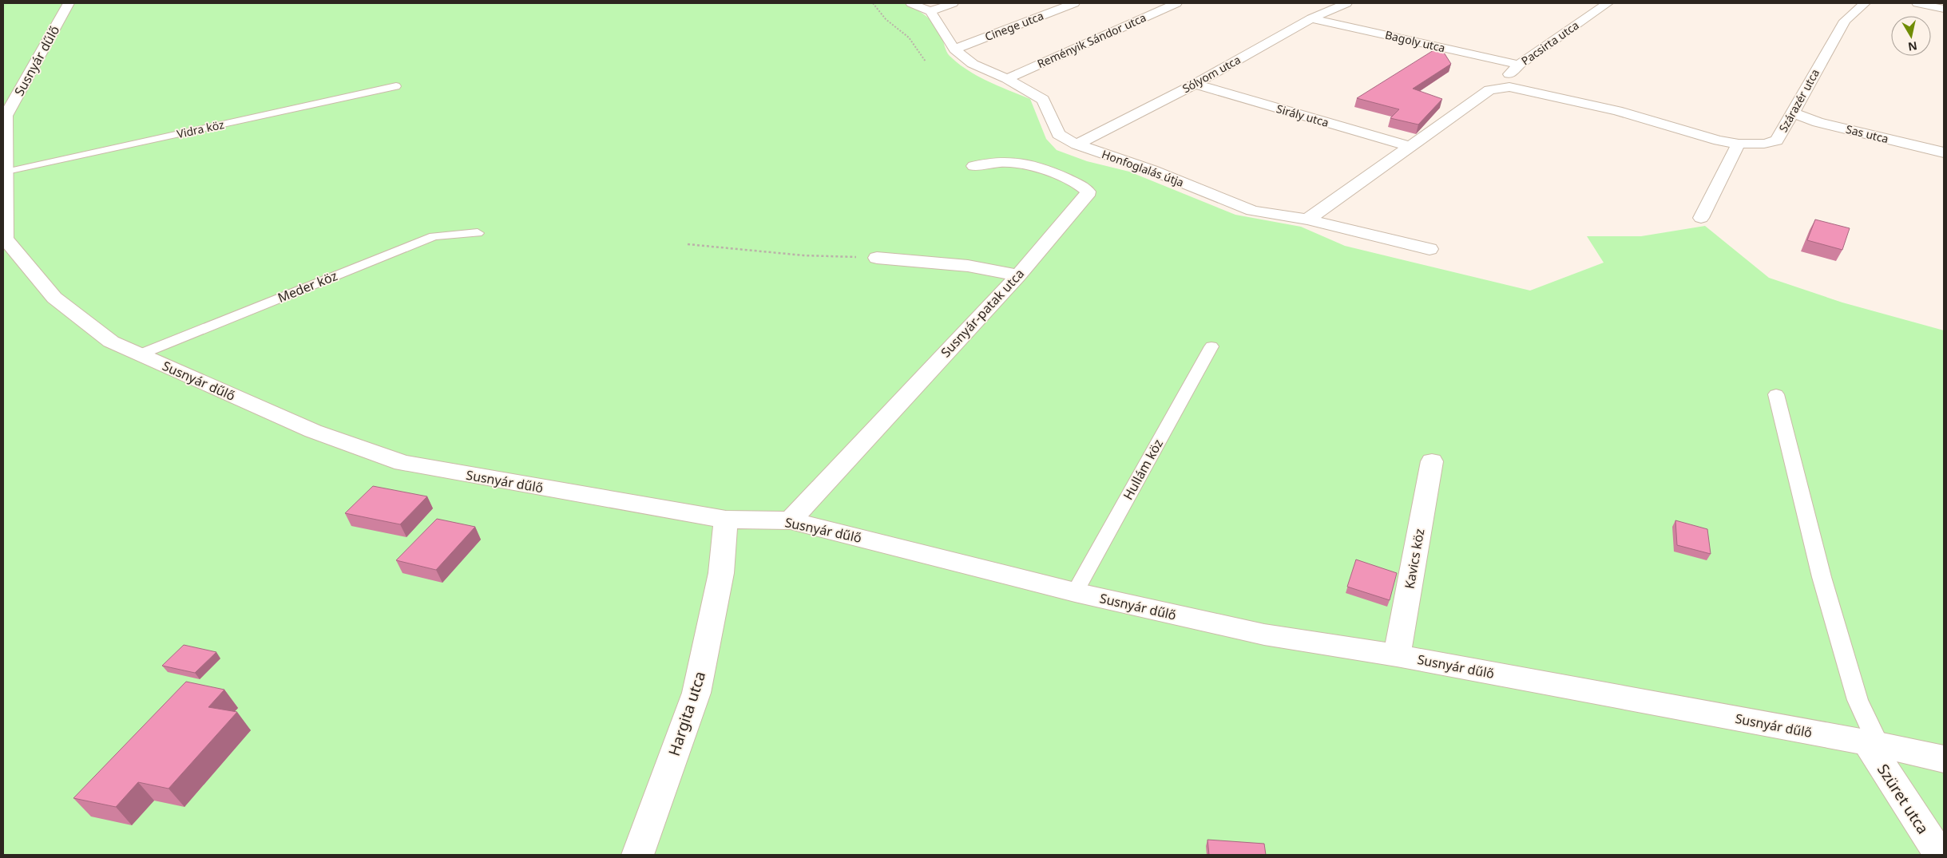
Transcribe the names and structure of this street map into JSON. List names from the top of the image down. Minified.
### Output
{"streets":{"street":["Cinege utca","Reményik Sándor utca","Bagoly utca","Pacsirta utca","Susnyár dűlő","Sólyom utca","Szárazér utca","Sirály utca","Sas utca","Honfoglalás útja","Susnyár-patak utca","Kavics köz","Hargita utca","Szüret utca"],"lane":["Vidra köz","Meder köz","Hullám köz"]},"crossings":[["Cinege utca","Honfoglalás útja"],["Reményik Sándor utca","Honfoglalás útja"],["Bagoly utca","Pacsirta utca"],["Bagoly utca","Sólyom utca"],["Susnyár dűlő","Vidra köz"],["Susnyár dűlő","Meder köz"],["Susnyár dűlő","Susnyár-patak utca"],["Susnyár dűlő","Hullám köz"],["Susnyár dűlő","Kavics köz"],["Susnyár dűlő","Hargita utca"],["Susnyár dűlő","Szüret utca"],["Sólyom utca","Sirály utca"],["Sólyom utca","Honfoglalás útja"],["Szárazér utca","Sas utca"]],"north":"bottom"}
